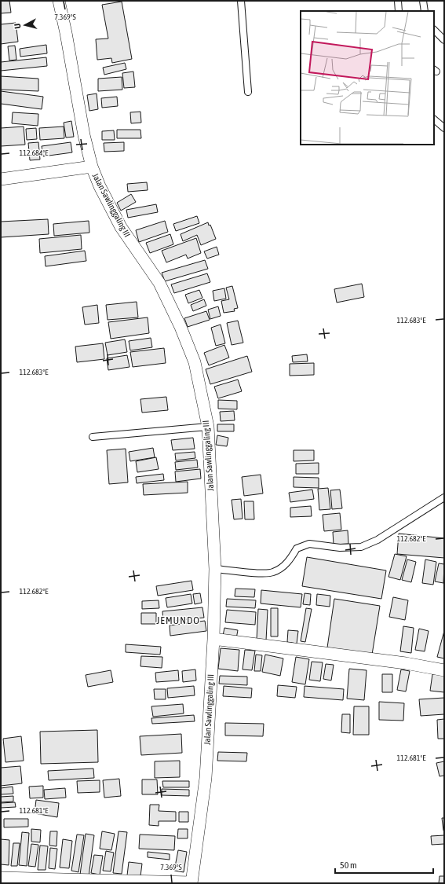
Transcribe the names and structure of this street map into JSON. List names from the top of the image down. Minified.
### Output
{"streets":{"street":["Jalan Sawlinggaling III"]},"districts":["JEMUNDO"],"scale_bar":"50 m","north":"left","coordinates":["7.369°S","112.684°E","112.683°E","112.682°E","112.681°E"]}
